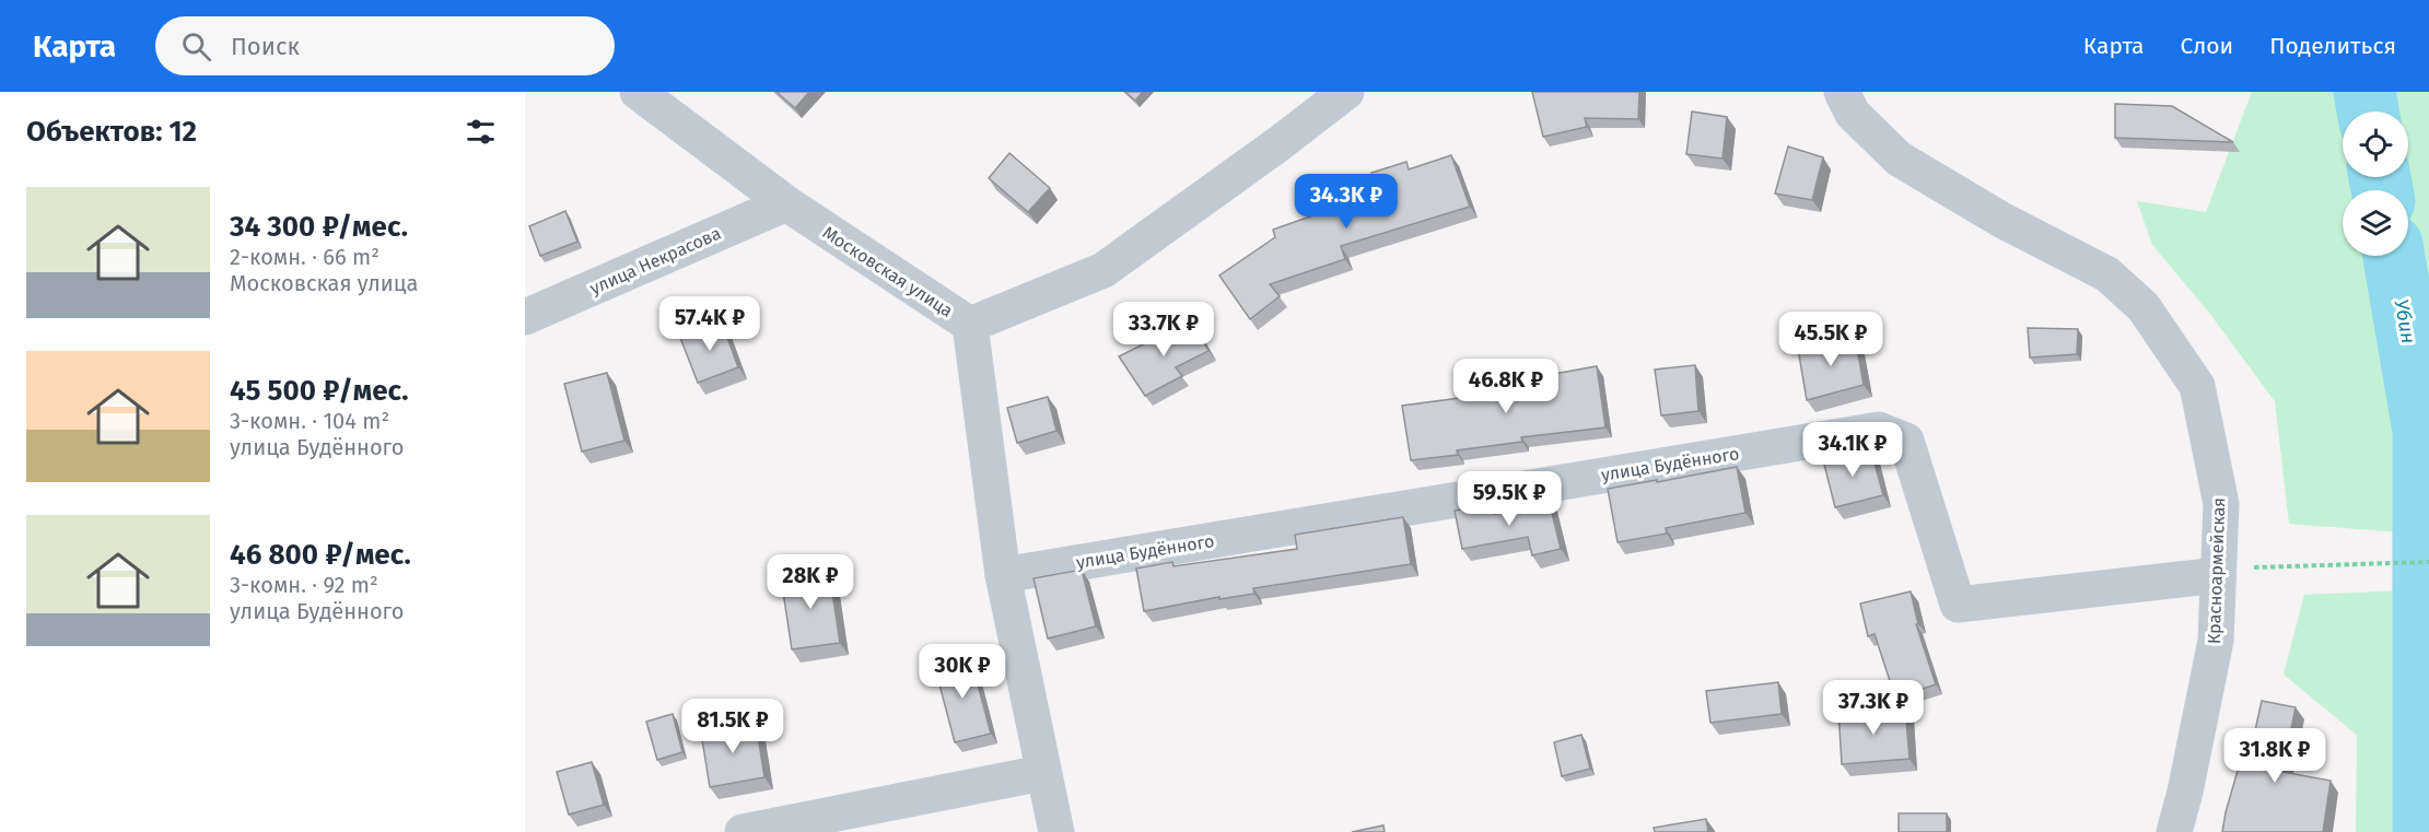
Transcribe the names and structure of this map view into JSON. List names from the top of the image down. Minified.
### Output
{"streets":{"street":["улица Некрасова","Московская улица","улица Будённого","Красноармейская"]},"crossings":[["улица Некрасова","Московская улица"],["улица Будённого","Красноармейская"]],"water":["Убин"],"page":{"header":"Карта","search":"Поиск","nav":["Карта","Слои","Поделиться"],"heading":"Объектов: 12","list":[{"name":"34 300 ₽/мес.","note":"2-комн. · 66 m² · Московская улица"},{"name":"45 500 ₽/мес.","note":"3-комн. · 104 m² · улица Будённого"},{"name":"46 800 ₽/мес.","note":"3-комн. · 92 m² · улица Будённого"}],"price":["34.3K ₽","57.4K ₽","33.7K ₽","45.5K ₽","46.8K ₽","34.1K ₽","59.5K ₽","28K ₽","30K ₽","37.3K ₽","81.5K ₽","31.8K ₽"]}}
